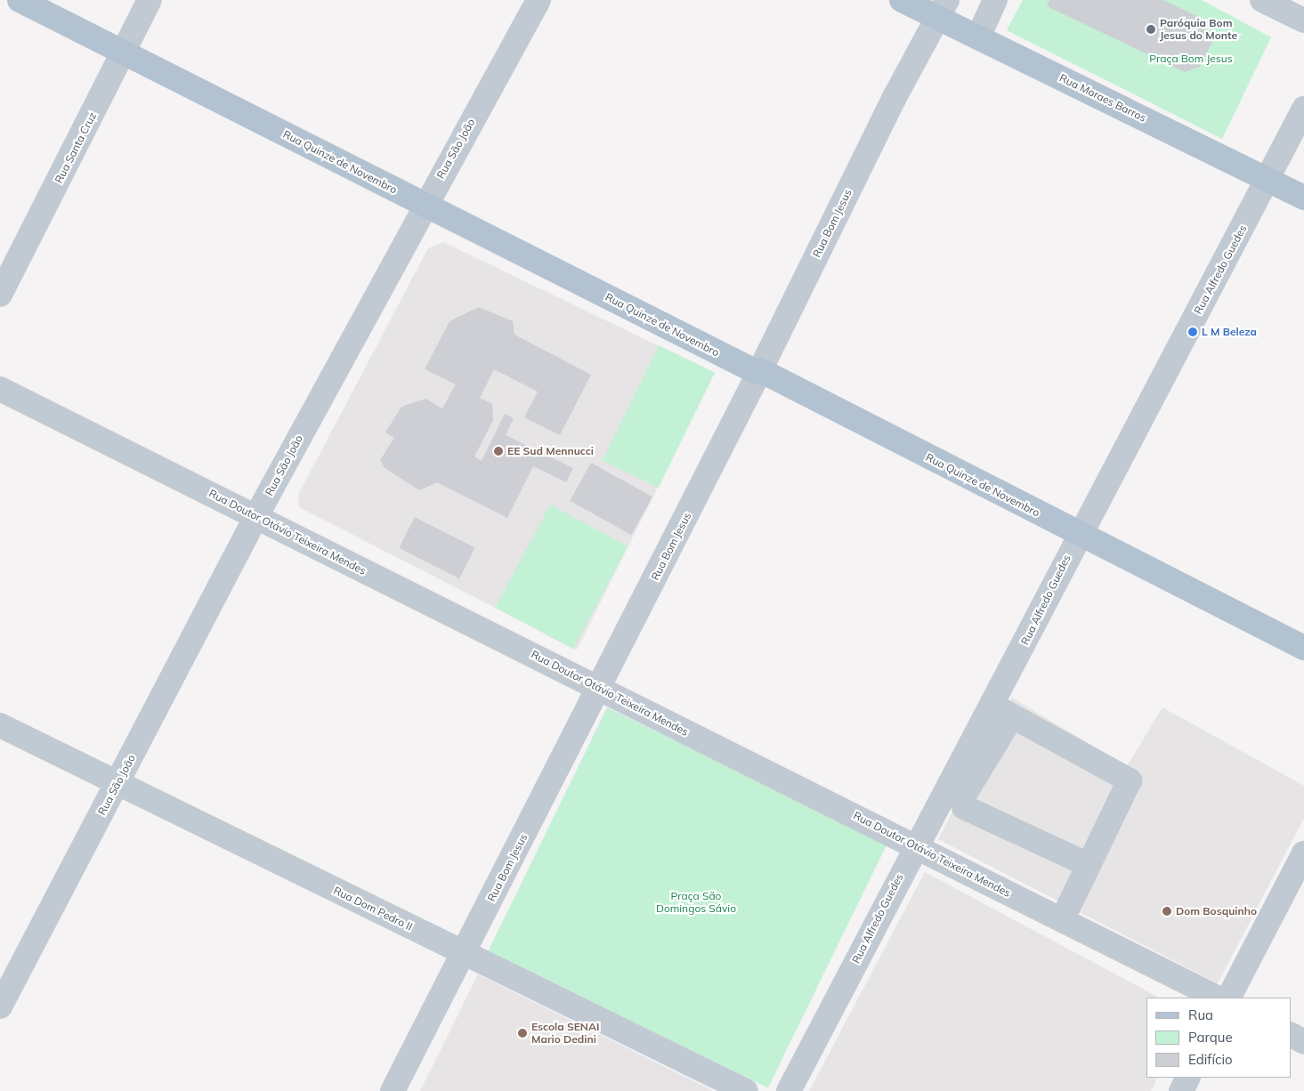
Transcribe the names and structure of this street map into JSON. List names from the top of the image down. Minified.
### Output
{"streets":{"main road":["Rua Moraes Barros","Rua Quinze de Novembro"],"street":["Rua Santa Cruz","Rua São João","Rua Bom Jesus","Rua Alfredo Guedes","Rua Doutor Otávio Teixeira Mendes","Rua Dom Pedro II"]},"crossings":[["Rua Moraes Barros","Rua Bom Jesus"],["Rua Moraes Barros","Rua Alfredo Guedes"],["Rua Santa Cruz","Rua Quinze de Novembro"],["Rua São João","Rua Quinze de Novembro"],["Rua São João","Rua Doutor Otávio Teixeira Mendes"],["Rua São João","Rua Dom Pedro II"],["Rua Quinze de Novembro","Rua Bom Jesus"],["Rua Quinze de Novembro","Rua Alfredo Guedes"],["Rua Bom Jesus","Rua Doutor Otávio Teixeira Mendes"],["Rua Bom Jesus","Rua Dom Pedro II"],["Rua Alfredo Guedes","Rua Doutor Otávio Teixeira Mendes"]],"parks":["Praça Bom Jesus","Praça São Domingos Sávio"],"places":["Paróquia Bom Jesus do Monte","L M Beleza","EE Sud Mennucci","Dom Bosquinho","Escola SENAI Mario Dedini"],"legend":["Rua","Parque","Edifício"]}
